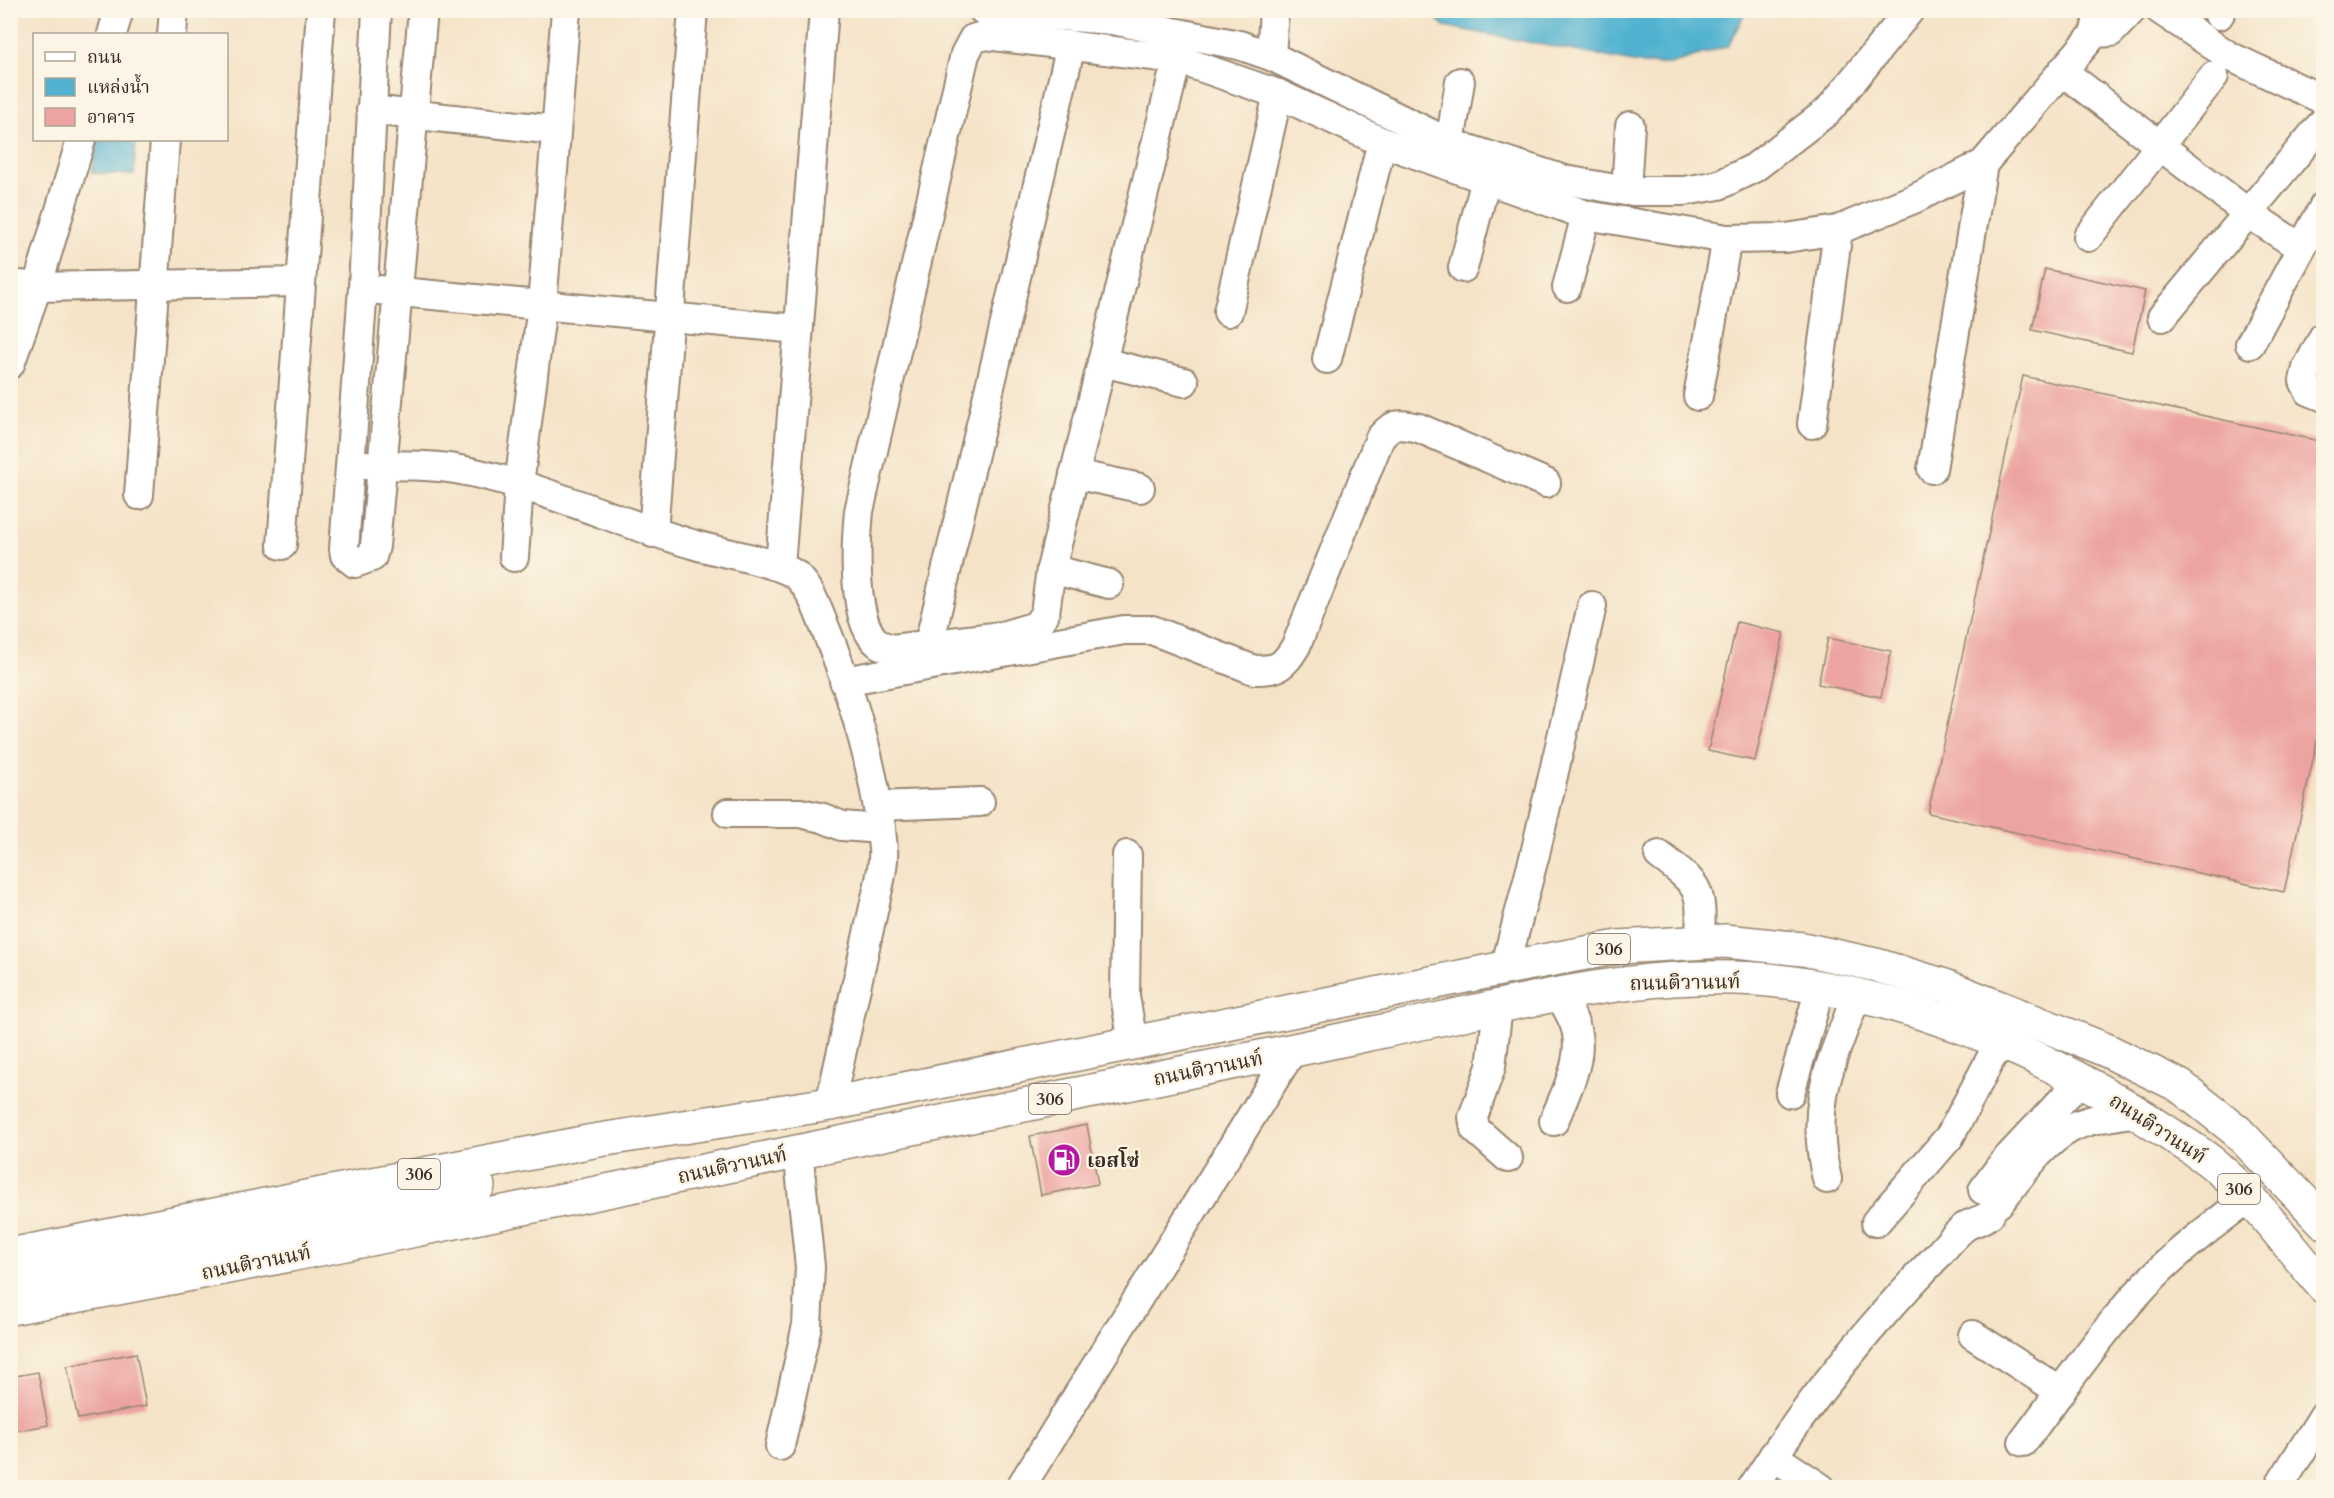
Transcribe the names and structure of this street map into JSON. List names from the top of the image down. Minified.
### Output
{"streets":{"main road":["306","ถนนติวานนท์"]},"crossings":[["306","ถนนติวานนท์"]],"places":{"fuel station":["เอสโซ่"]},"legend":["ถนน","แหล่งน้ำ","อาคาร"]}
